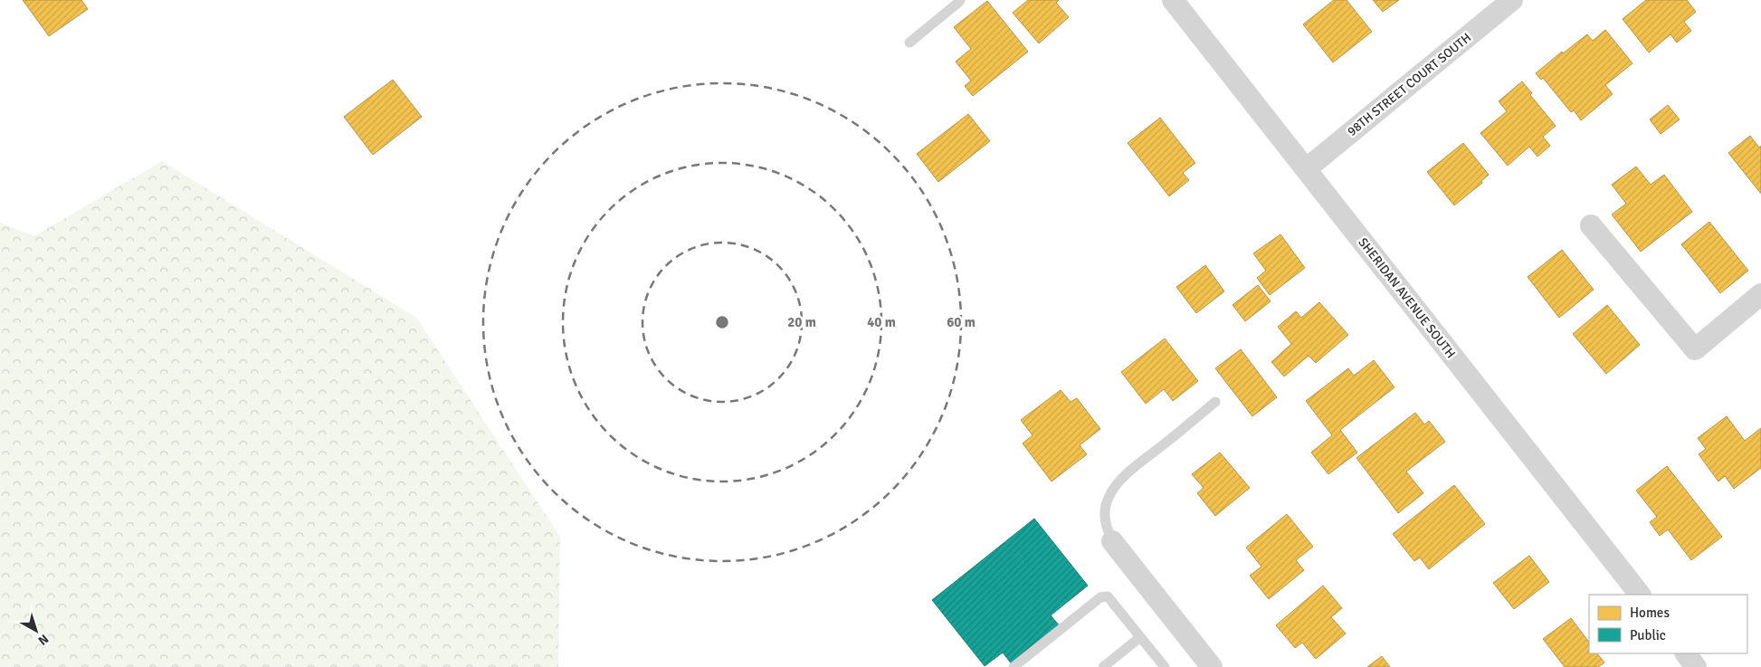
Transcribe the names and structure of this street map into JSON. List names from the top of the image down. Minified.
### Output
{"streets":{"street":["98TH STREET COURT SOUTH","SHERIDAN AVENUE SOUTH"]},"crossings":[["98TH STREET COURT SOUTH","SHERIDAN AVENUE SOUTH"]],"legend":["Homes","Public"],"north":"bottom right","rings":["20 m","40 m","60 m"]}
